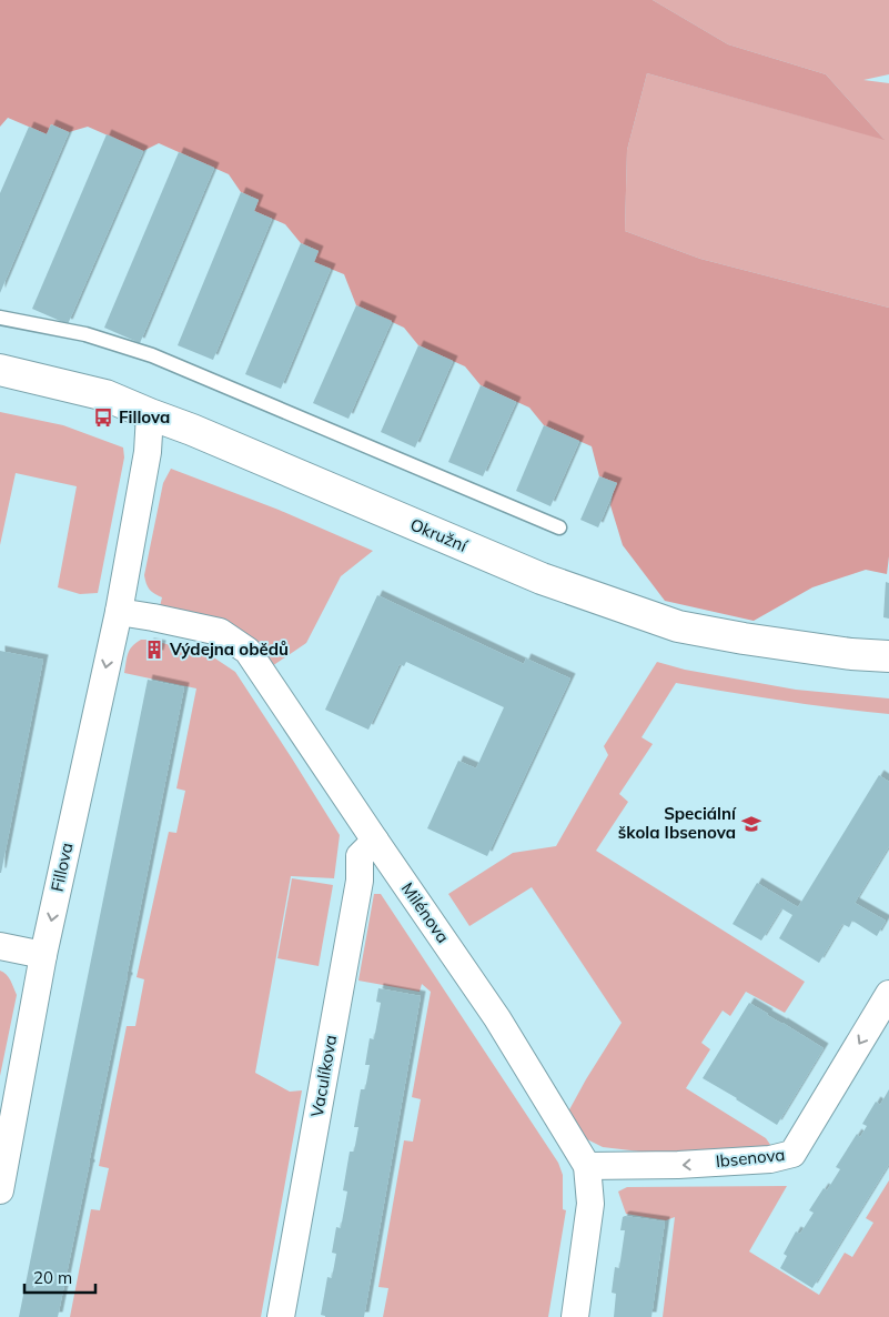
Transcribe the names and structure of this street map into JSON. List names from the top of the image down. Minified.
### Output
{"streets":{"street":["Okružní","Fillova","Milénova","Vaculíkova","Ibsenova"]},"crossings":[["Okružní","Fillova"],["Fillova","Milénova"],["Milénova","Vaculíkova"],["Milénova","Ibsenova"]],"one_way":["Fillova","Ibsenova"],"places":{"bus stop":["Fillova"],"building":["Výdejna obědů"],"school or university":["Speciální škola Ibsenova"]},"scale_bar":"20 m"}
